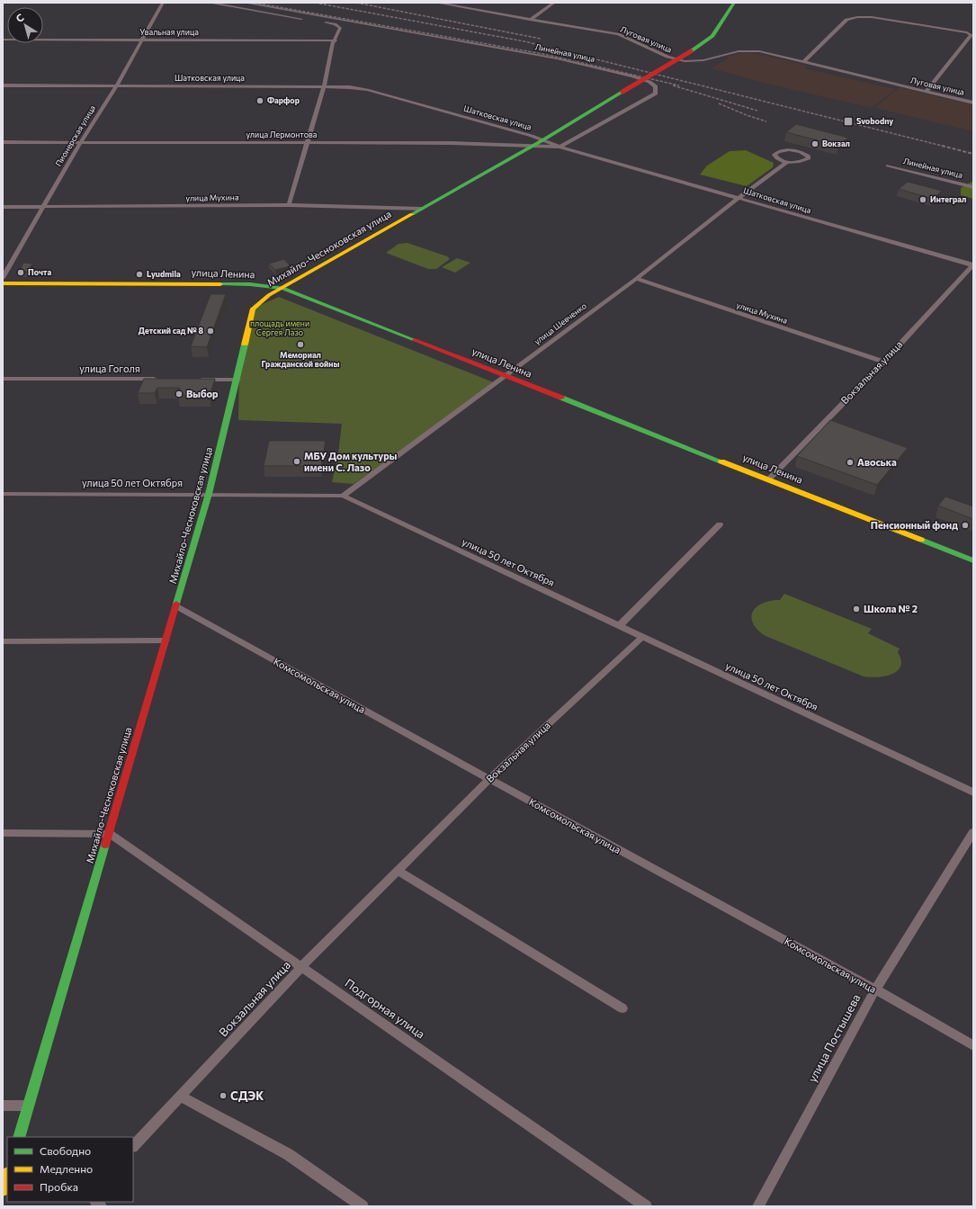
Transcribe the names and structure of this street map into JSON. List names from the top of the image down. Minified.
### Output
{"streets":{"main road":["Михайло-Чесноковская улица","улица Ленина"],"street":["Увальная улица","Луговая улица","Линейная улица","Шатковская улица","улица Лермонтова","Пионерская улица","улица Мухина","улица Шевченко","улица Гоголя","Вокзальная улица","улица 50 лет Октября","Комсомольская улица","Подгорная улица","улица Постышева"]},"crossings":[["Увальная улица","Пионерская улица"],["Линейная улица","Шатковская улица"],["Линейная улица","улица Лермонтова"],["Шатковская улица","улица Лермонтова"],["Шатковская улица","Пионерская улица"],["Шатковская улица","Михайло-Чесноковская улица"],["Шатковская улица","улица Шевченко"],["Шатковская улица","Вокзальная улица"],["улица Лермонтова","Пионерская улица"],["улица Лермонтова","Михайло-Чесноковская улица"],["Пионерская улица","улица Мухина"],["улица Мухина","Михайло-Чесноковская улица"],["улица Мухина","улица Шевченко"],["улица Мухина","Вокзальная улица"],["Михайло-Чесноковская улица","улица Ленина"],["Михайло-Чесноковская улица","улица 50 лет Октября"],["Михайло-Чесноковская улица","Комсомольская улица"],["Михайло-Чесноковская улица","Подгорная улица"],["улица Ленина","улица Шевченко"],["улица Ленина","Вокзальная улица"],["улица Шевченко","улица 50 лет Октября"],["Вокзальная улица","улица 50 лет Октября"],["Вокзальная улица","Комсомольская улица"],["Вокзальная улица","Подгорная улица"],["Комсомольская улица","улица Постышева"]],"parks":["площадь имени Сергея Лазо"],"places":{"other":["Фарфор","Вокзал","Интеграл","Почта","Lyudmila","Детский сад № 8","Мемориал Гражданской войны","Выбор","МБУ Дом культуры имени С. Лазо","Авоська","Пенсионный фонд","Школа № 2","СДЭК"],"transit":["Svobodny"]},"legend":["Свободно","Медленно","Пробка"],"north":"top left"}
